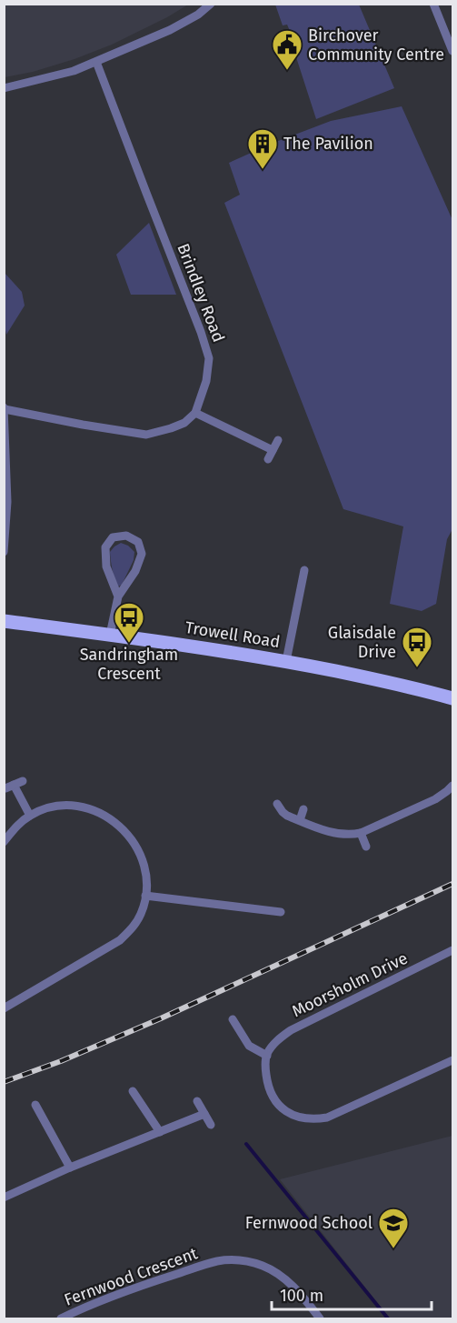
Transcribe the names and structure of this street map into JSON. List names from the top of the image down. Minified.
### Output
{"streets":{"main road":["Trowell Road"],"street":["Brindley Road","Moorsholm Drive","Fernwood Crescent"]},"places":{"public building":["Birchover Community Centre"],"building":["The Pavilion"],"bus stop":["Sandringham Crescent","Glaisdale Drive"],"school or university":["Fernwood School"]},"scale_bar":"100 m"}
